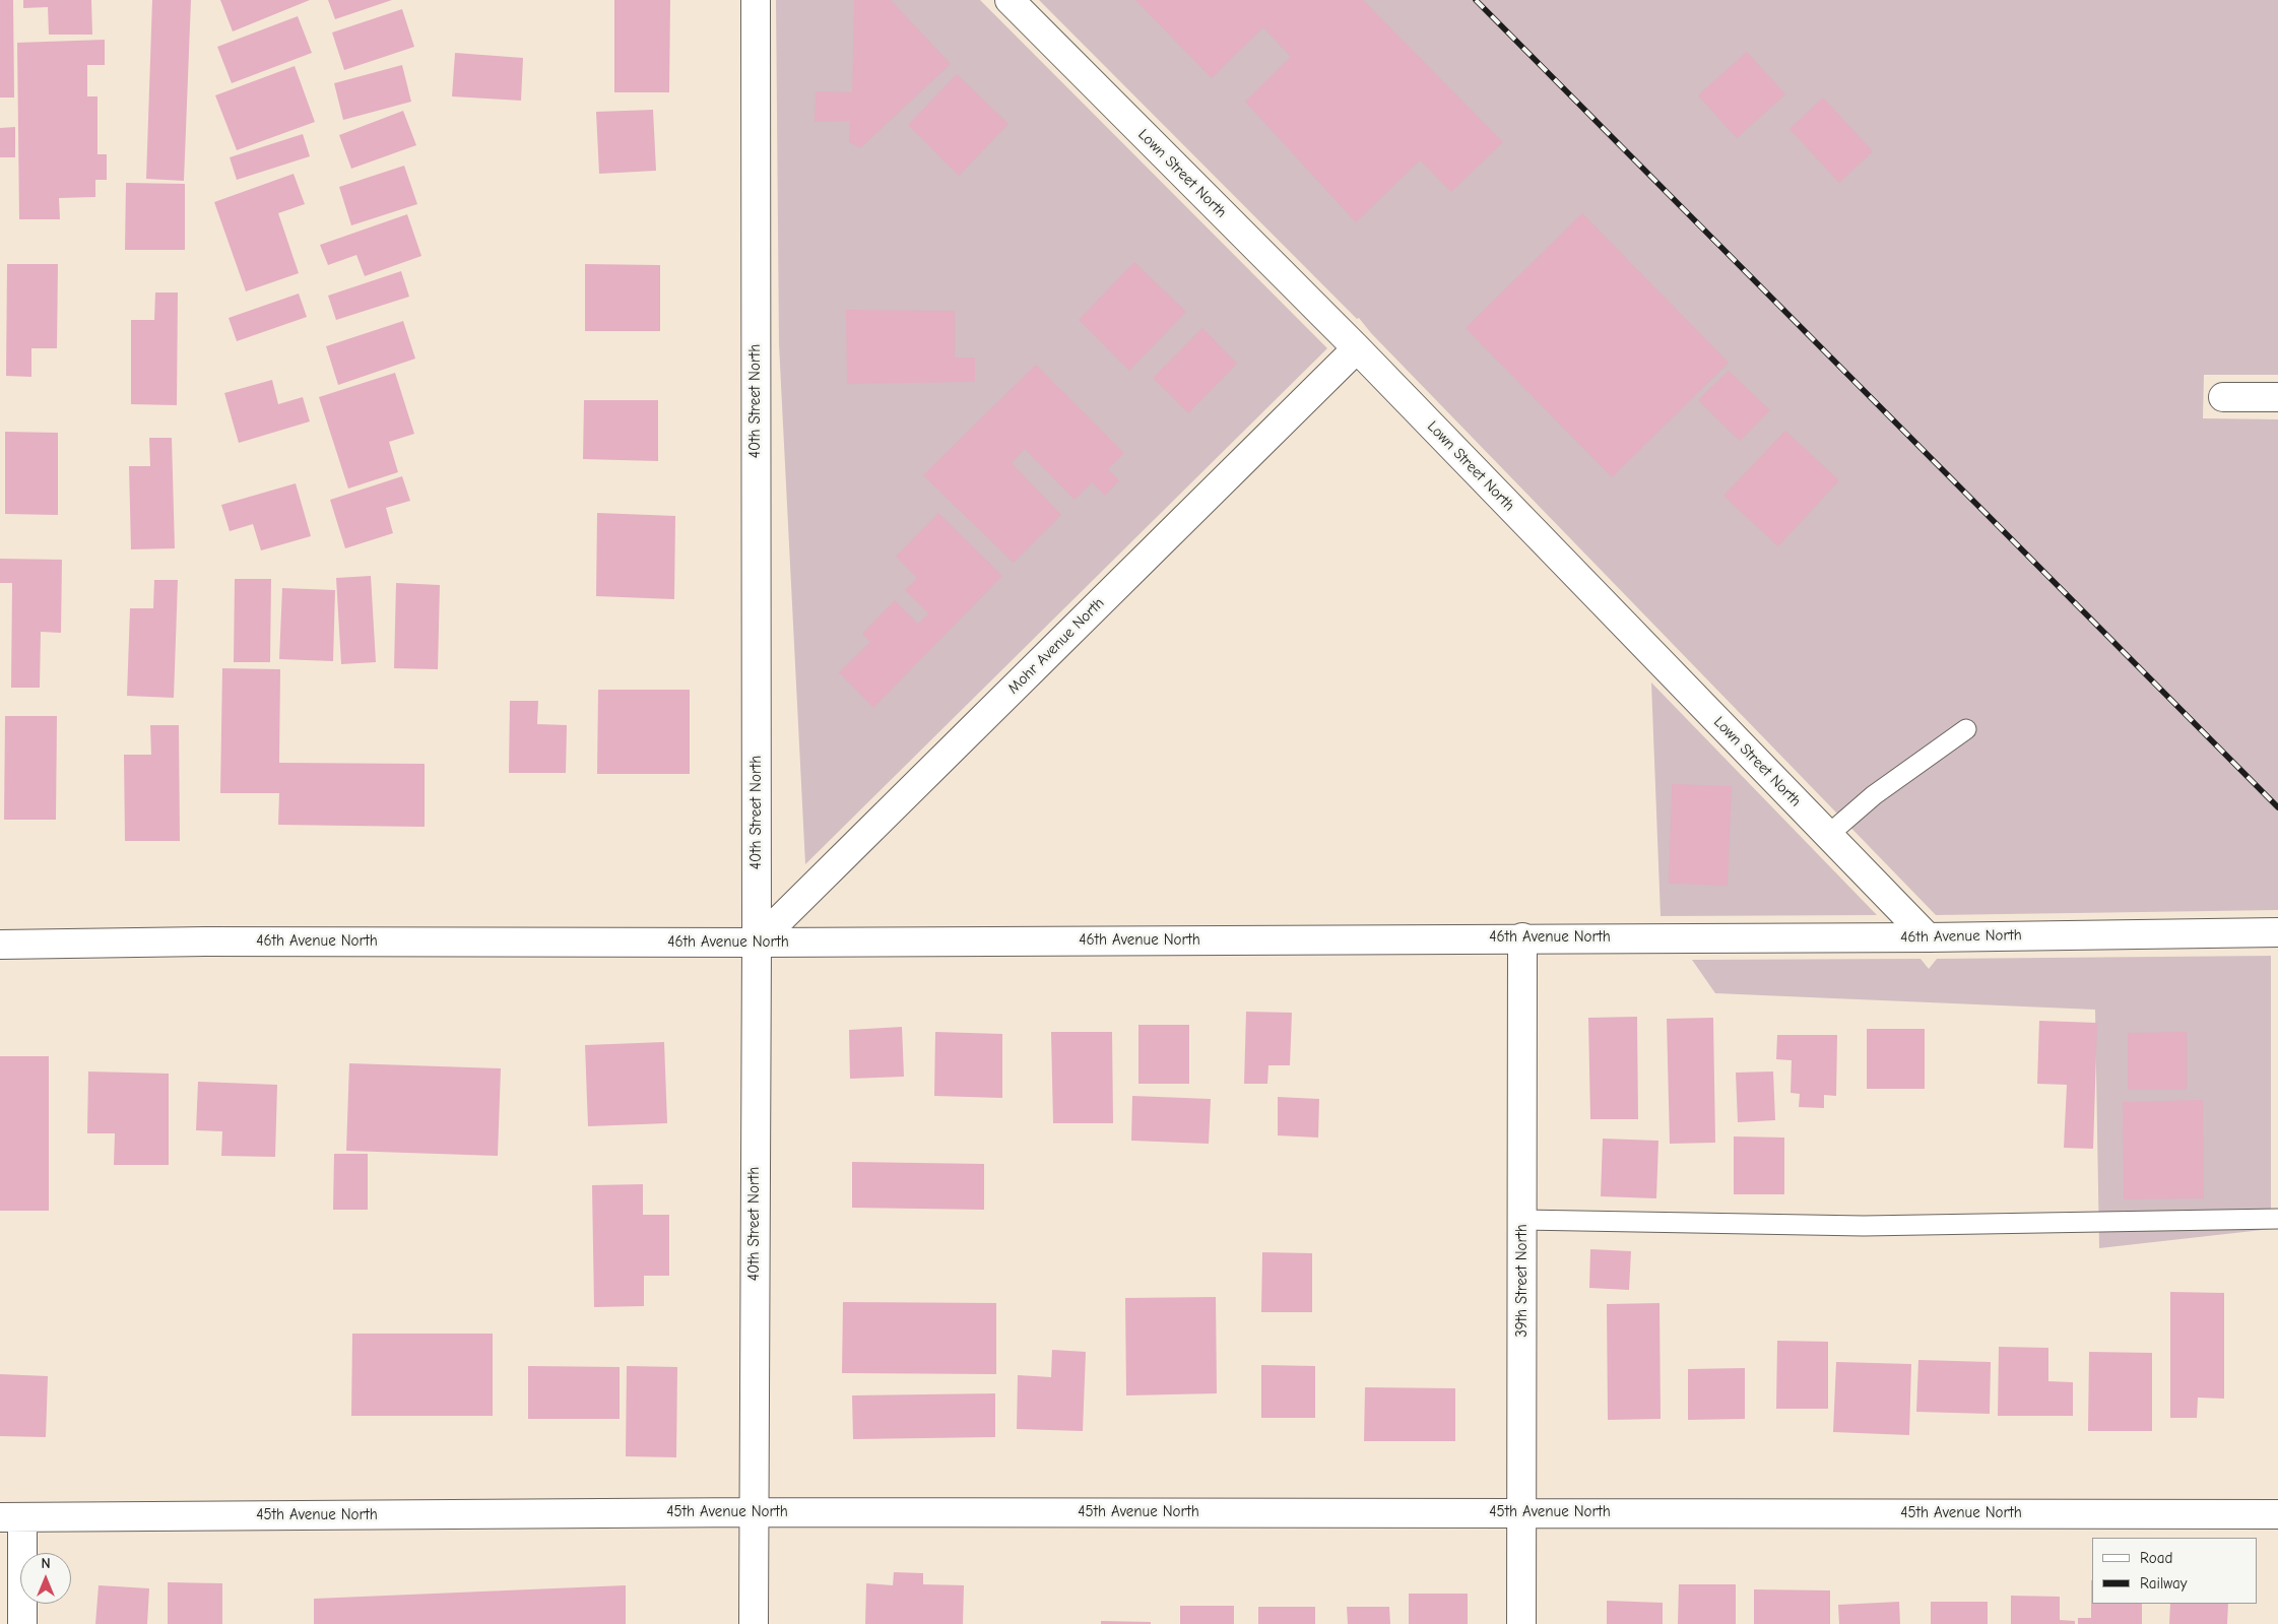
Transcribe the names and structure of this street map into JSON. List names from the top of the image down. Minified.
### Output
{"streets":{"street":["Lown Street North","40th Street North","Mohr Avenue North","46th Avenue North","39th Street North","45th Avenue North"]},"crossings":[["Lown Street North","Mohr Avenue North"],["Lown Street North","46th Avenue North"],["40th Street North","Mohr Avenue North"],["40th Street North","46th Avenue North"],["40th Street North","45th Avenue North"],["Mohr Avenue North","46th Avenue North"],["46th Avenue North","39th Street North"],["39th Street North","45th Avenue North"]],"legend":["Road","Railway"],"north":"top"}
